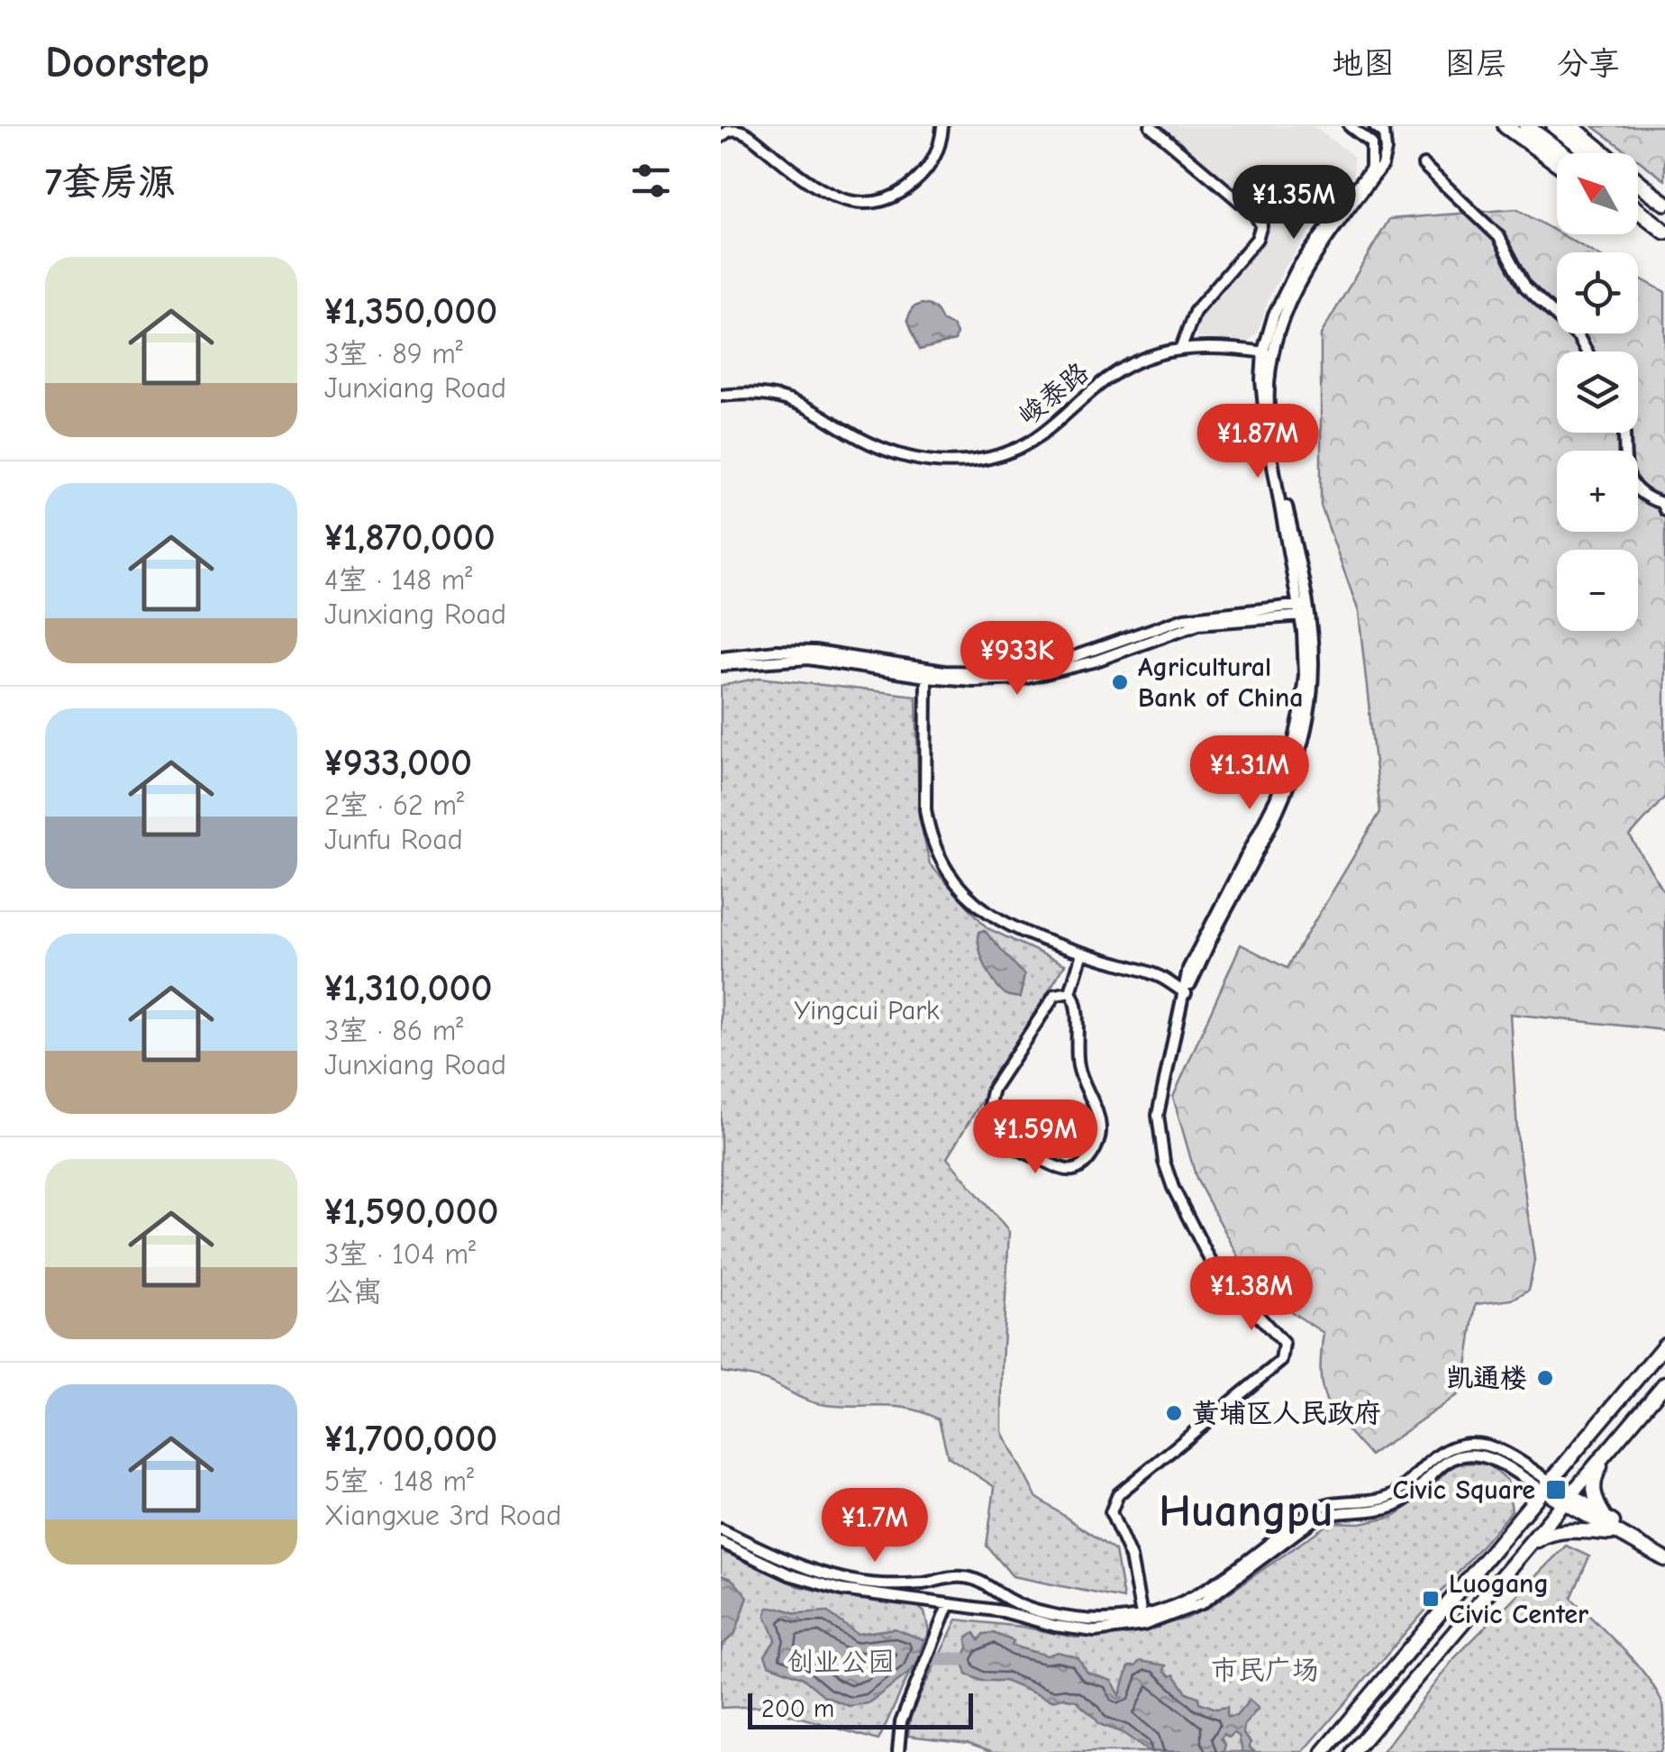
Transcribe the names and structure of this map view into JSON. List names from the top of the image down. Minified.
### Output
{"streets":{"street":["峻泰路"]},"districts":["Huangpu"],"parks":["Yingcui Park","创业公园","市民广场"],"places":{"other":["Agricultural Bank of China","凯通楼","黄埔区人民政府"],"transit":["Civic Square","Luogang Civic Center"]},"scale_bar":"200 m","north":"top left","page":{"header":"Doorstep","nav":["地图","图层","分享"],"heading":"7套房源","map_buttons":["+","−"],"price":["¥1.35M","¥1.87M","¥933K","¥1.31M","¥1.59M","¥1.38M","¥1.7M"],"list":[{"name":"¥1,350,000","note":"3室 · 89 m² · Junxiang Road"},{"name":"¥1,870,000","note":"4室 · 148 m² · Junxiang Road"},{"name":"¥933,000","note":"2室 · 62 m² · Junfu Road"},{"name":"¥1,310,000","note":"3室 · 86 m² · Junxiang Road"},{"name":"¥1,590,000","note":"3室 · 104 m² · 公寓"},{"name":"¥1,700,000","note":"5室 · 148 m² · Xiangxue 3rd Road"}],"scale":"200 m"}}
